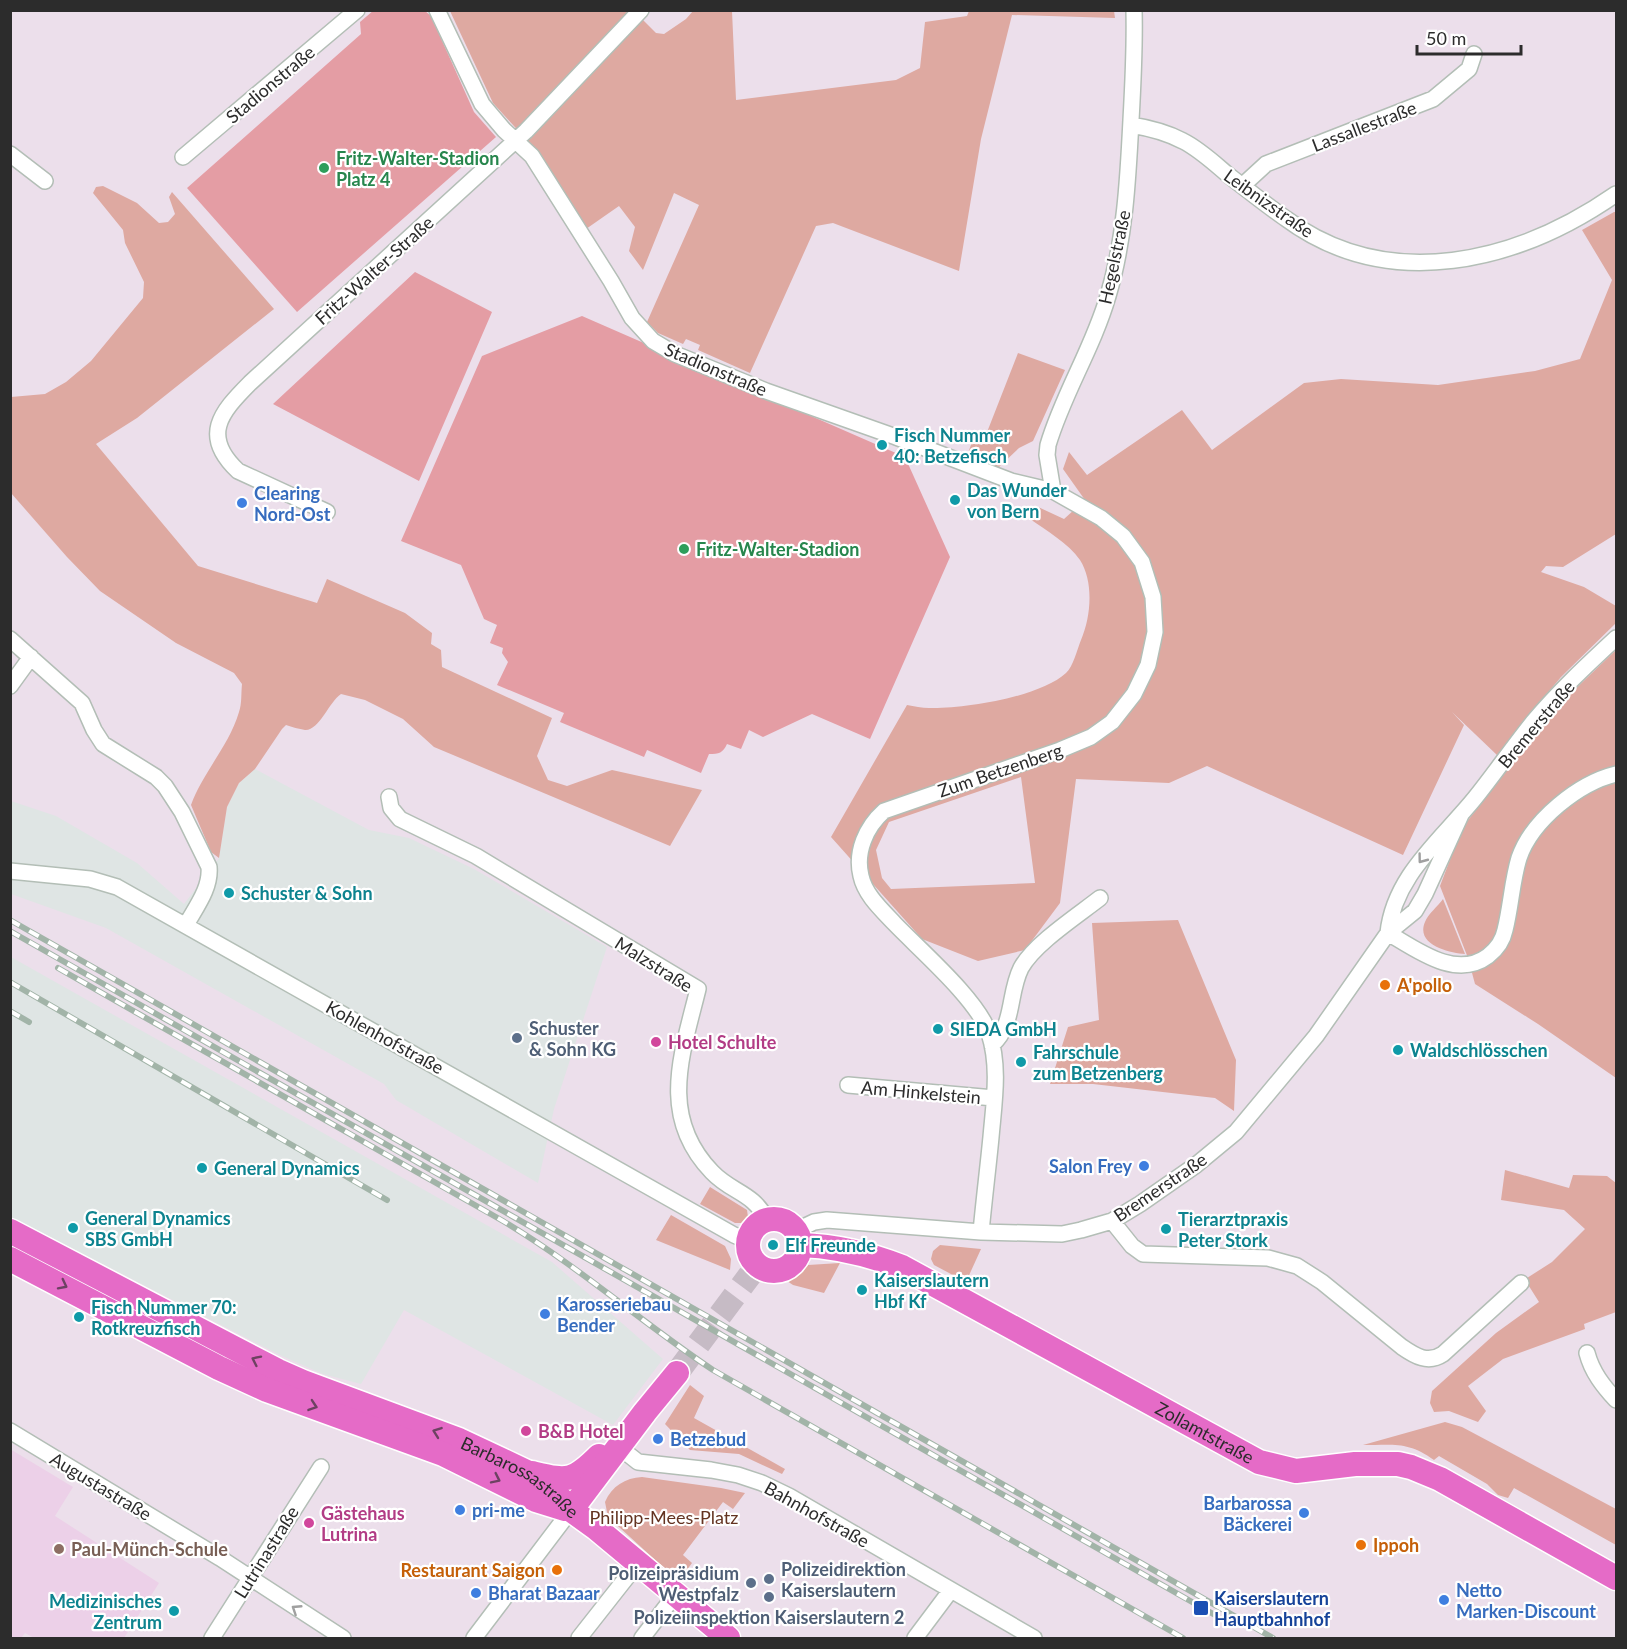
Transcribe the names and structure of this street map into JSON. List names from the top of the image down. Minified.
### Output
{"streets":{"main road":["Zollamtstraße","Barbarossastraße"],"street":["Stadionstraße","Lassallestraße","Leibnizstraße","Hegelstraße","Fritz-Walter-Straße","Bremerstraße","Zum Betzenberg","Malzstraße","Kohlenhofstraße","Am Hinkelstein","Augustastraße","Bahnhofstraße","Lutrinastraße"]},"crossings":[["Stadionstraße","Hegelstraße"],["Stadionstraße","Fritz-Walter-Straße"],["Stadionstraße","Zum Betzenberg"],["Lassallestraße","Leibnizstraße"],["Leibnizstraße","Hegelstraße"],["Hegelstraße","Zum Betzenberg"],["Bremerstraße","Zum Betzenberg"],["Bremerstraße","Malzstraße"],["Bremerstraße","Kohlenhofstraße"],["Bremerstraße","Zollamtstraße"],["Zum Betzenberg","Am Hinkelstein"],["Malzstraße","Kohlenhofstraße"],["Malzstraße","Zollamtstraße"],["Kohlenhofstraße","Zollamtstraße"],["Augustastraße","Lutrinastraße"]],"parks":["Philipp-Mees-Platz"],"places":{"other":["Fritz-Walter-Stadion Platz 4","Fisch Nummer 40: Betzefisch","Das Wunder von Bern","Clearing Nord-Ost","Fritz-Walter-Stadion","Schuster & Sohn","A'pollo","SIEDA GmbH","Schuster & Sohn KG","Hotel Schulte","Waldschlösschen","Fahrschule zum Betzenberg","Salon Frey","General Dynamics","General Dynamics SBS GmbH","Tierarztpraxis Peter Stork","Elf Freunde","Kaiserslautern Hbf Kf","Karosseriebau Bender","Fisch Nummer 70: Rotkreuzfisch","B&B Hotel","Betzebud","pri-me","Barbarossa Bäckerei","Gästehaus Lutrina","Ippoh","Paul-Münch-Schule","Restaurant Saigon","Polizeidirektion Kaiserslautern","Polizeipräsidium Westpfalz","Bharat Bazaar","Polizeiinspektion Kaiserslautern 2","Netto Marken-Discount","Medizinisches Zentrum"],"transit":["Kaiserslautern Hauptbahnhof"]},"scale_bar":"50 m"}
